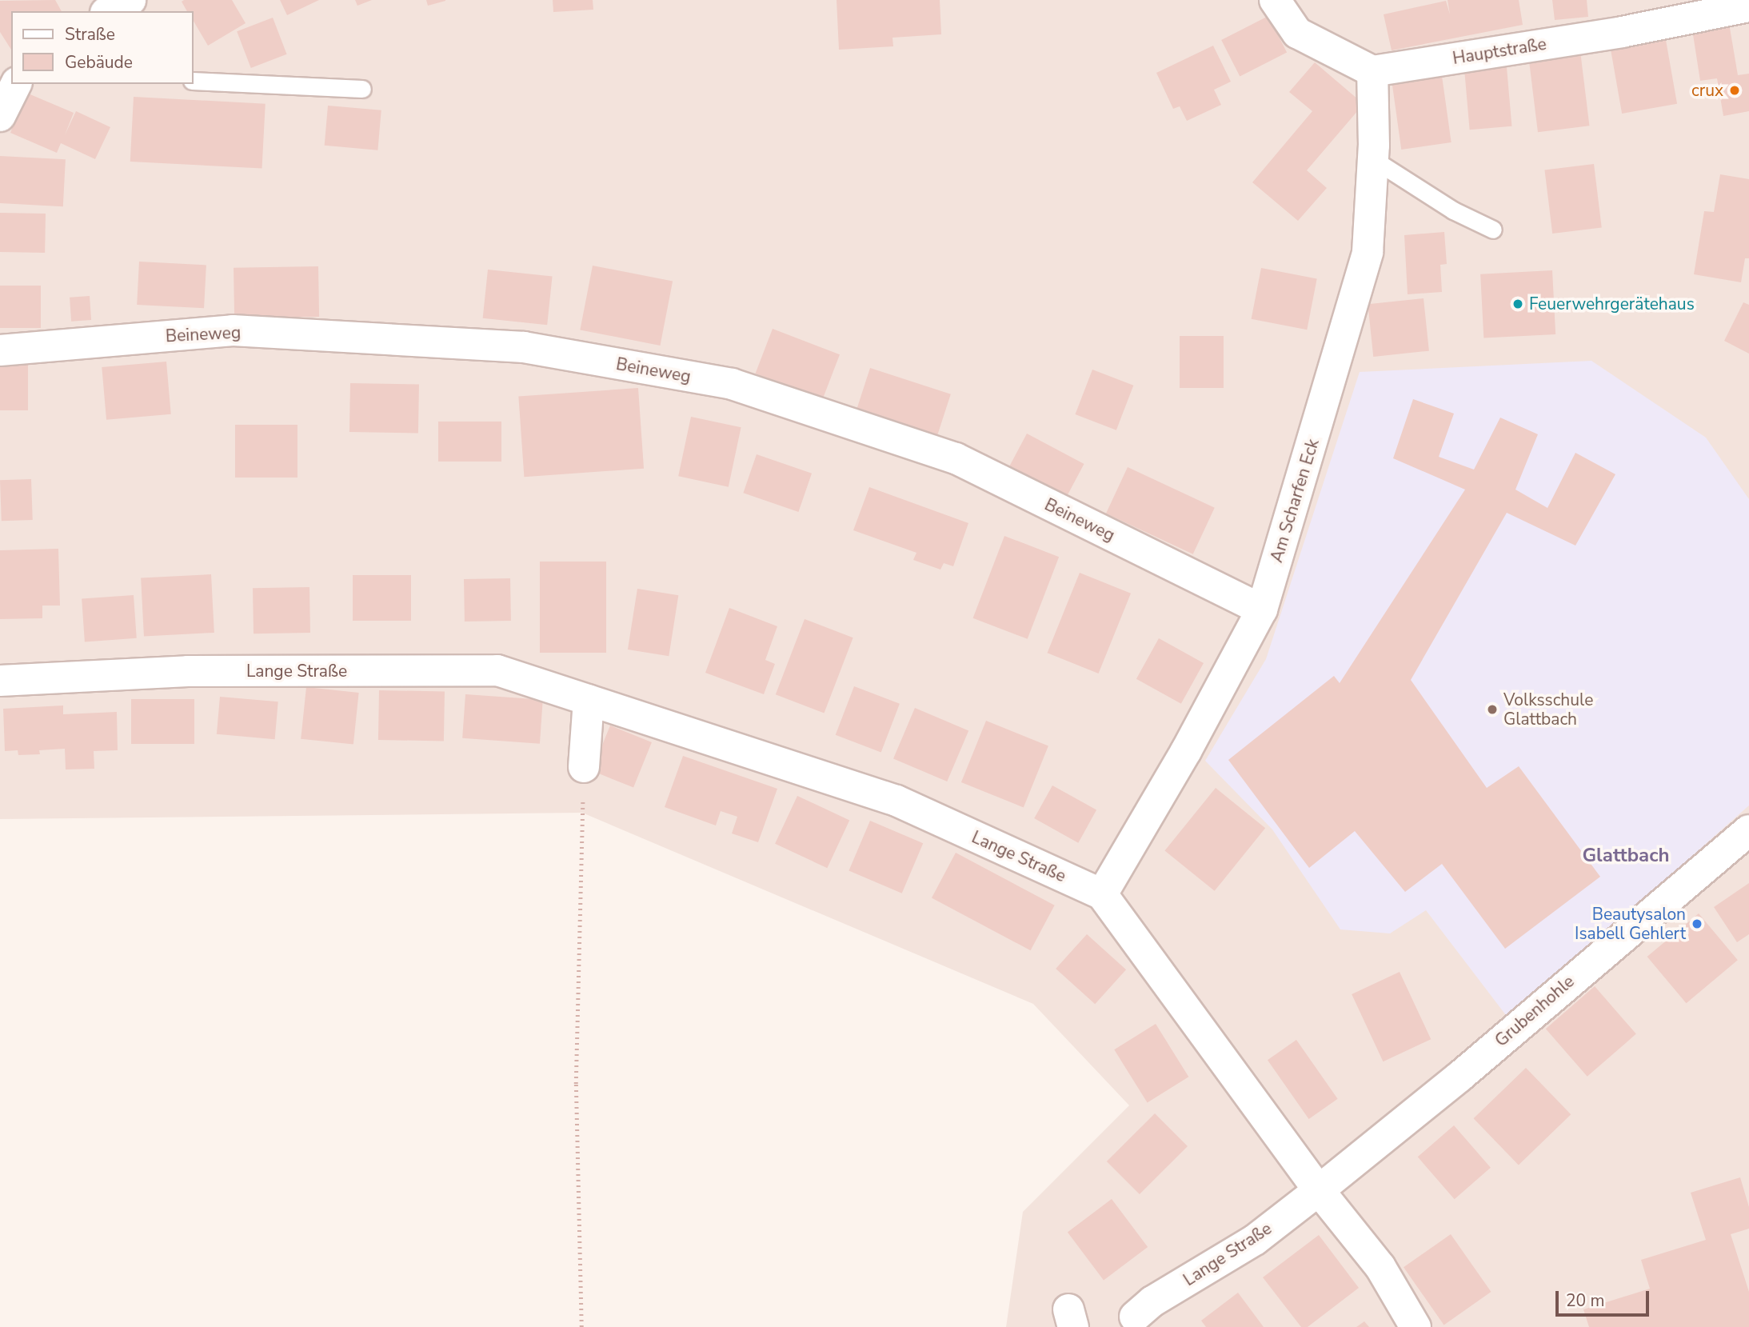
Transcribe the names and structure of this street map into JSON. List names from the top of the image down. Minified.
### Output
{"streets":{"street":["Hauptstraße","Beineweg","Am Scharfen Eck","Lange Straße","Grubenhohle"]},"crossings":[["Hauptstraße","Am Scharfen Eck"],["Beineweg","Am Scharfen Eck"],["Am Scharfen Eck","Lange Straße"],["Lange Straße","Grubenhohle"]],"districts":["Glattbach"],"places":["crux","Feuerwehrgerätehaus","Volksschule Glattbach","Beautysalon Isabell Gehlert"],"legend":["Straße","Gebäude"],"scale_bar":"20 m"}
